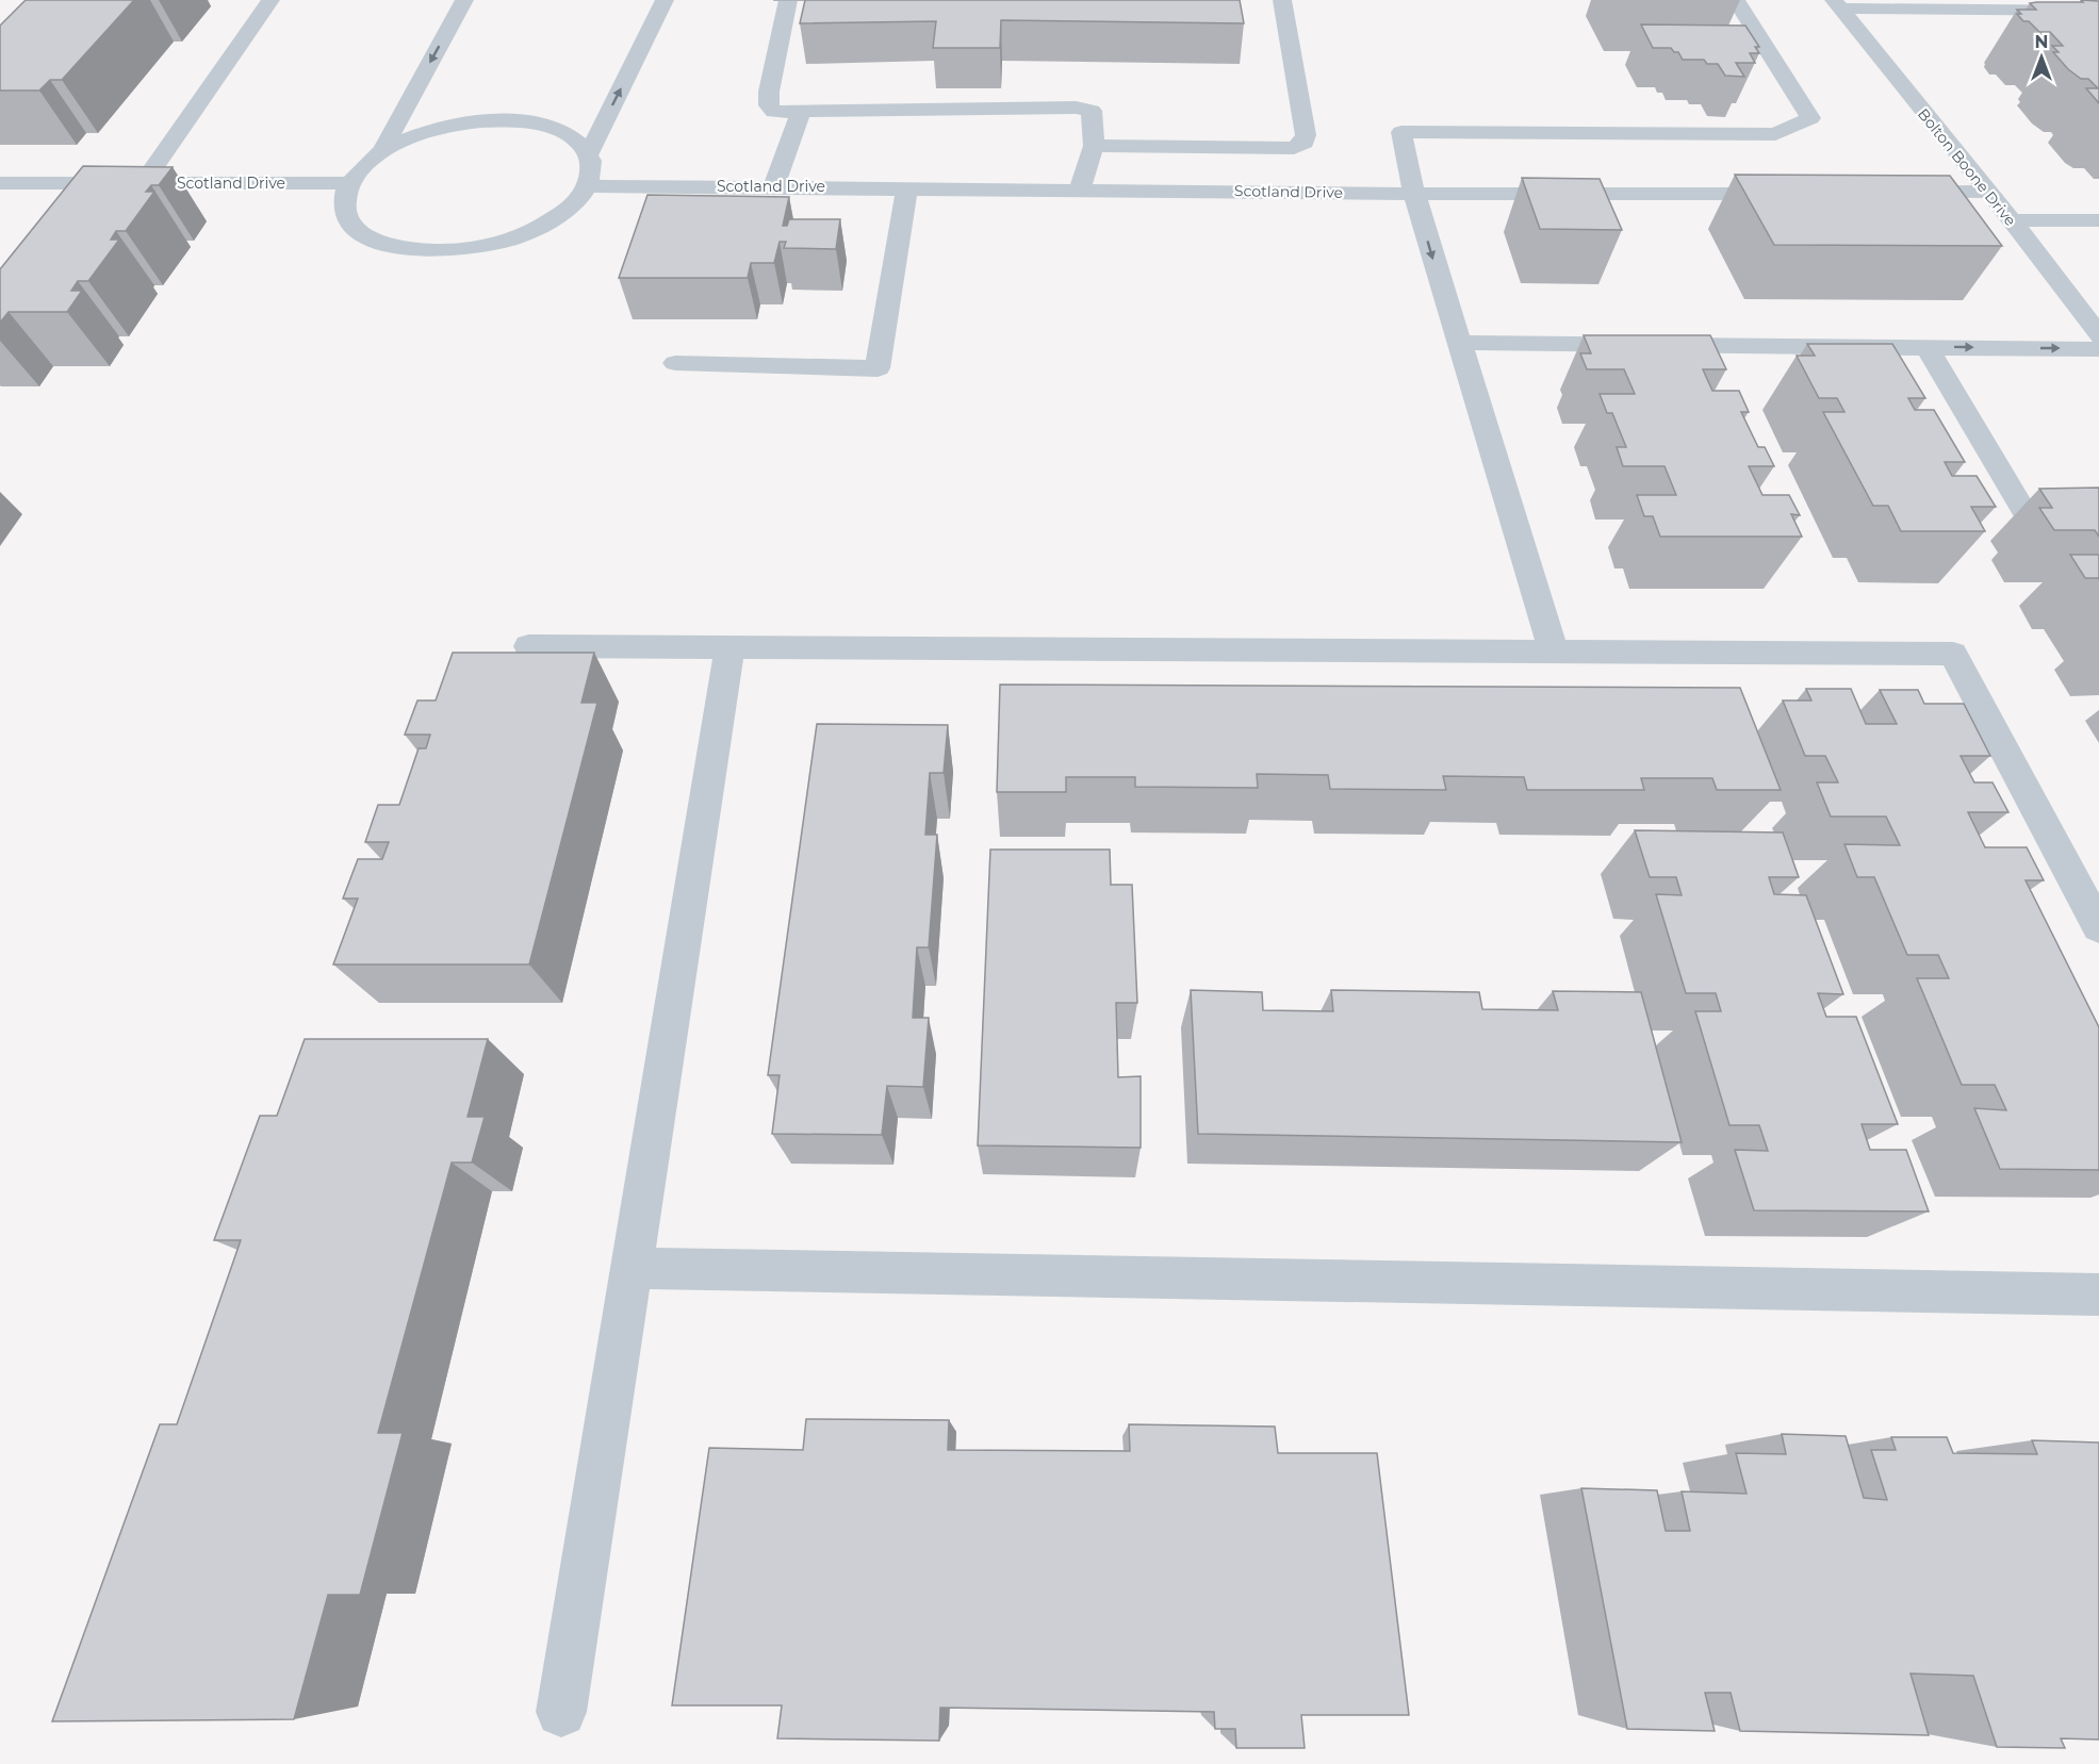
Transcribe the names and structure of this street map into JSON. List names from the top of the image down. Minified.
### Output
{"streets":{"street":["Bolton Boone Drive","Scotland Drive"]},"north":"top"}
